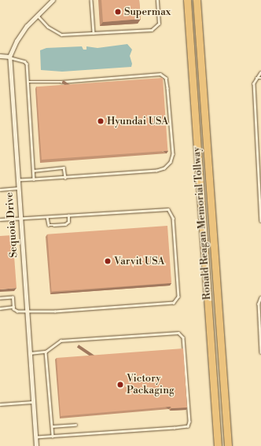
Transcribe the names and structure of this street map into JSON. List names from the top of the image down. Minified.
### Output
{"streets":{"highway":["Ronald Reagan Memorial Tollway"],"street":["Sequoia Drive"]},"places":["Supermax","Hyundai USA","Varvit USA","Victory Packaging"]}
